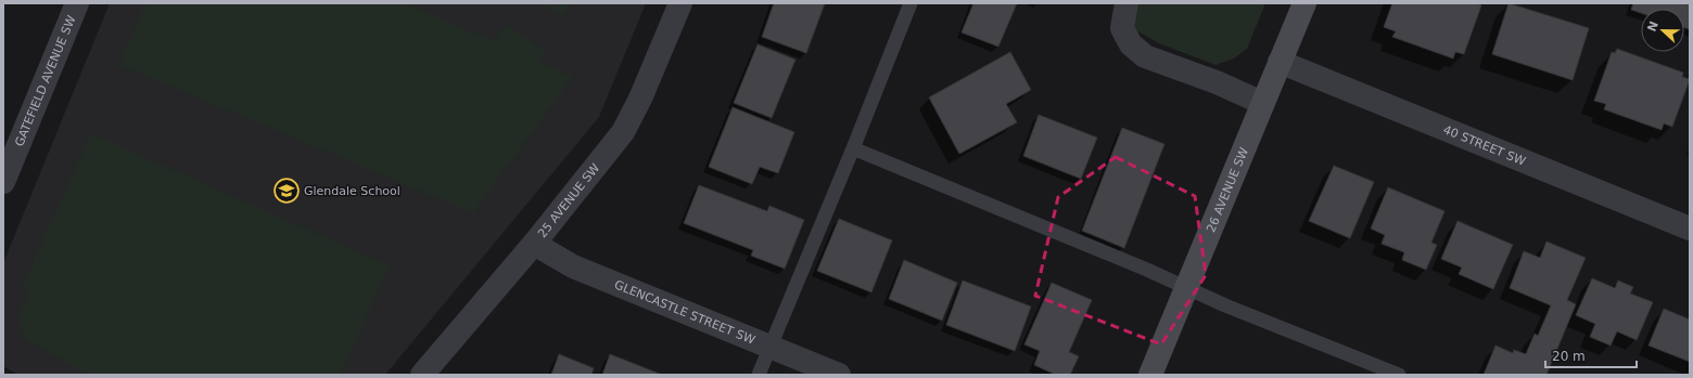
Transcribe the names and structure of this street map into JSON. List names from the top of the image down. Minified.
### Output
{"streets":{"street":["GATEFIELD AVENUE SW","40 STREET SW","26 AVENUE SW","25 AVENUE SW","GLENCASTLE STREET SW"]},"crossings":[["40 STREET SW","26 AVENUE SW"],["25 AVENUE SW","GLENCASTLE STREET SW"]],"places":{"school or university":["Glendale School"]},"scale_bar":"20 m","north":"left"}
